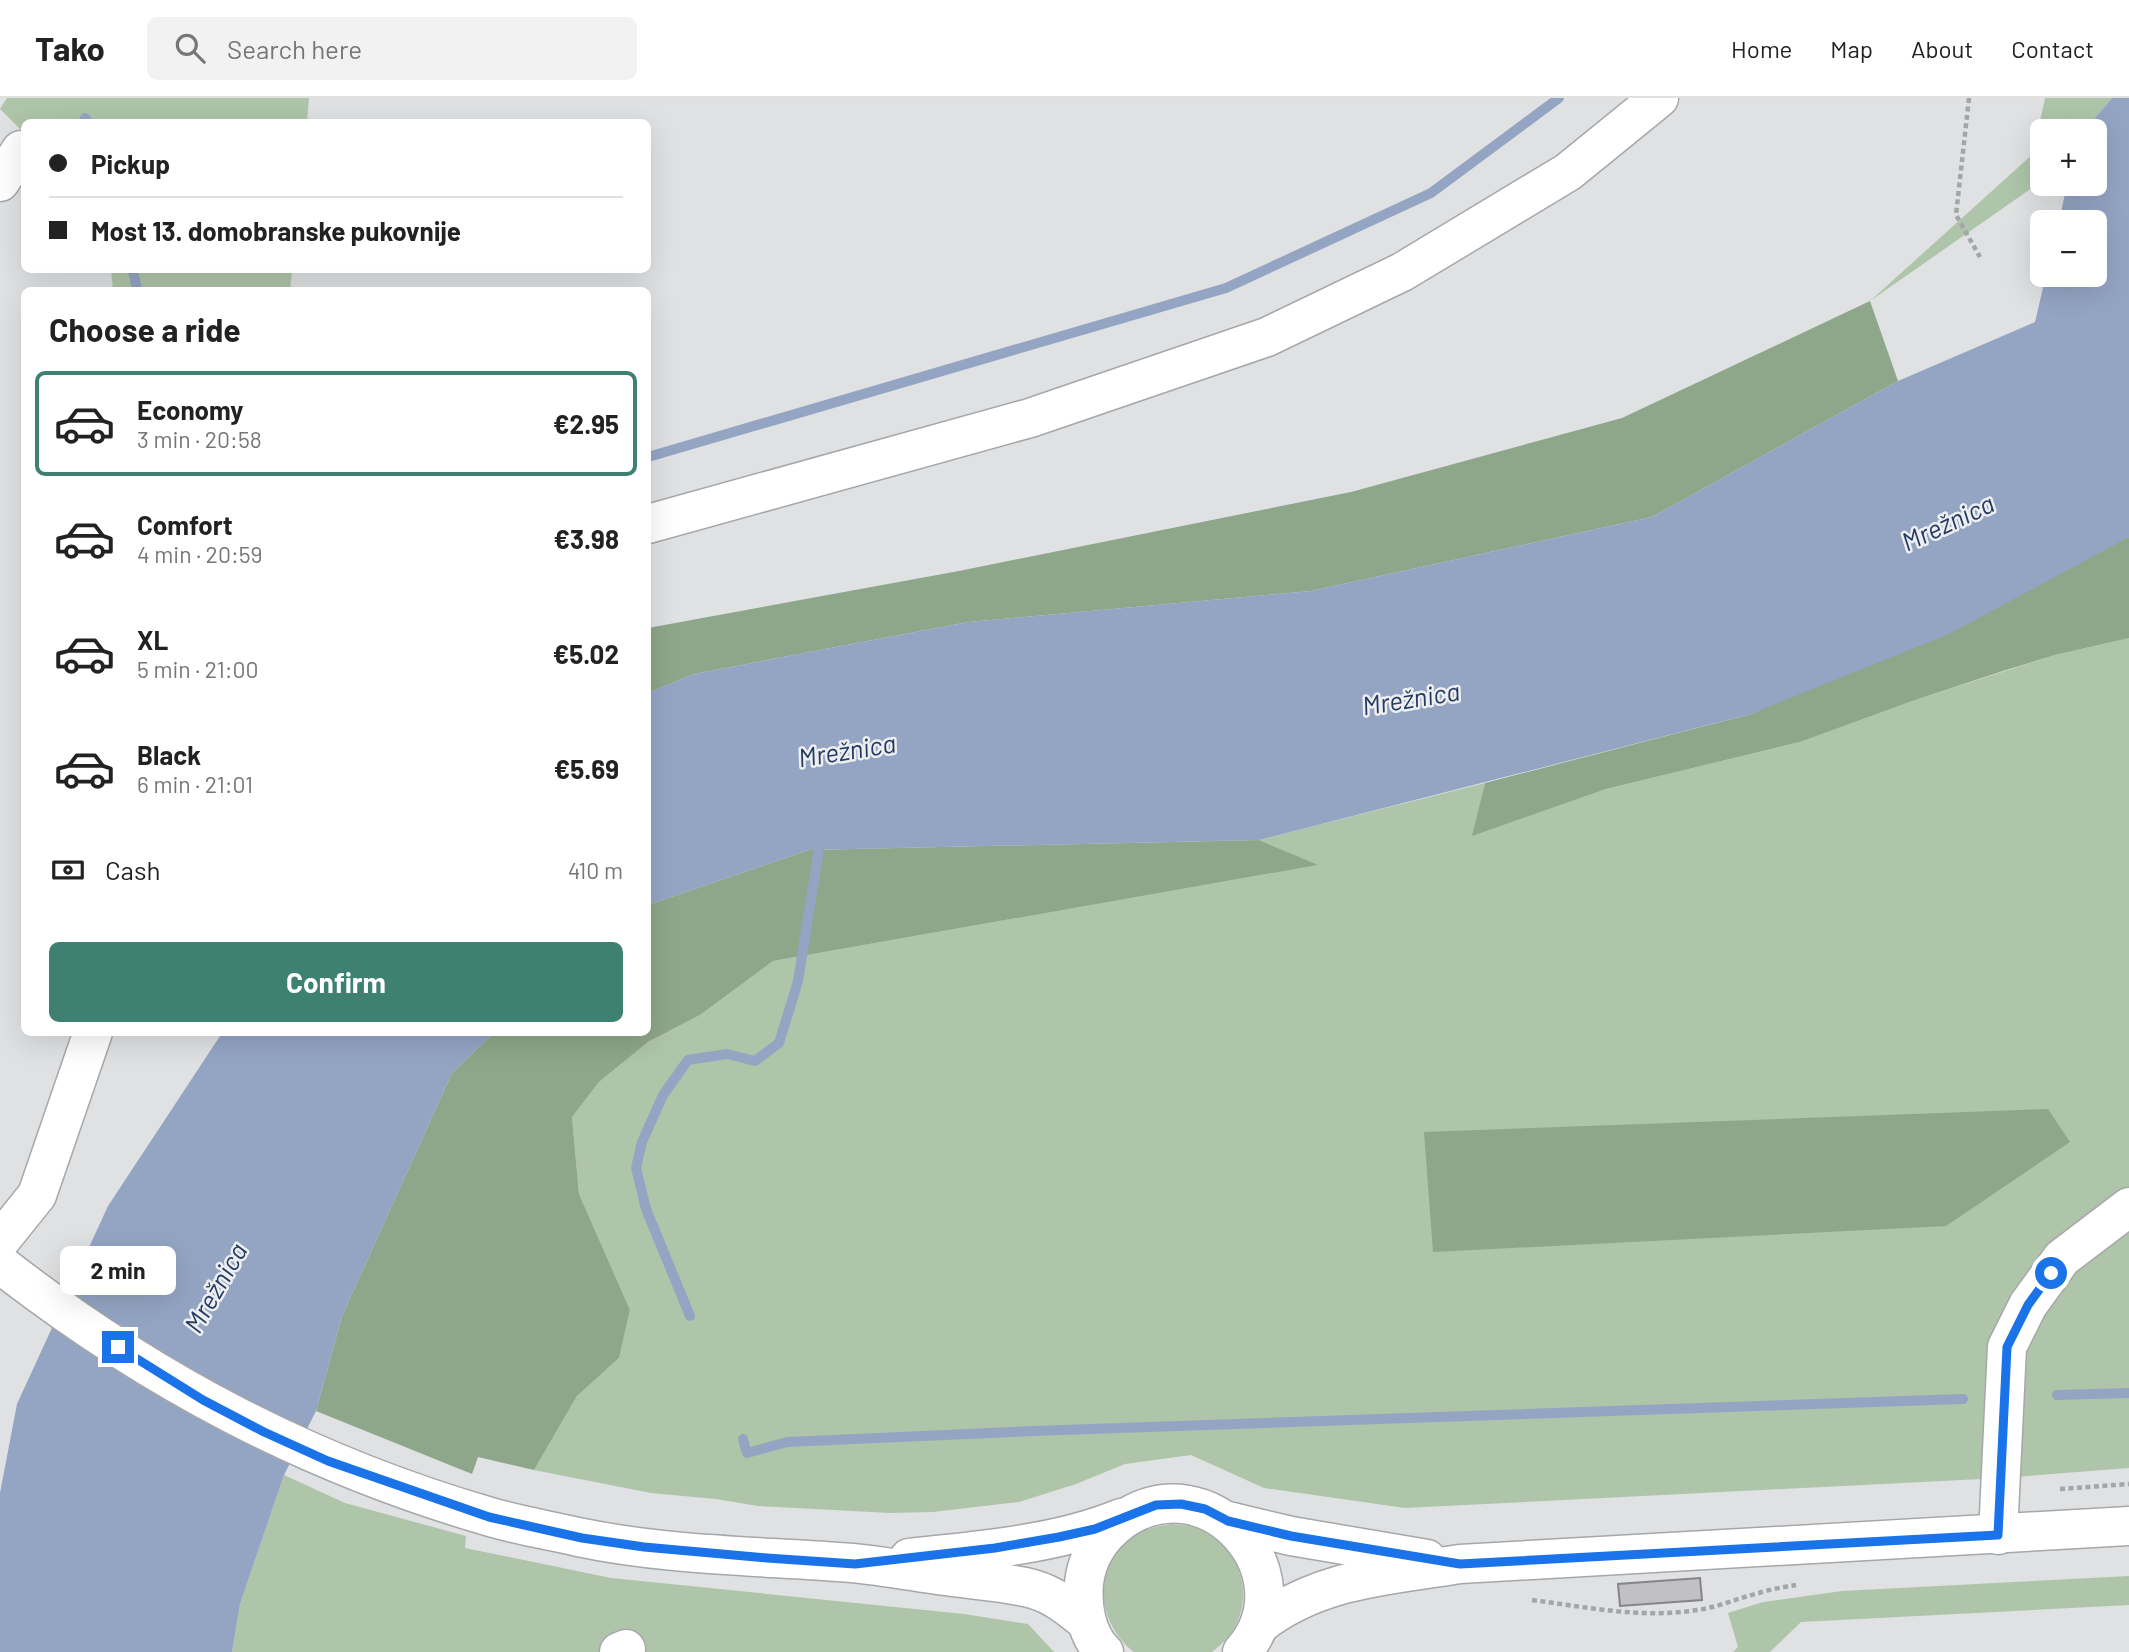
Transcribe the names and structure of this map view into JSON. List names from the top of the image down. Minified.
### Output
{"water":["Mrežnica"],"page":{"header":"Tako","search":"Search here","nav":["Home","Map","About","Contact"],"map_buttons":["+","−"],"banner":["Pickup","Most 13. domobranske pukovnije"],"heading":"Choose a ride","list":[{"name":"Economy","note":"3 min · 20:58","value":"€2.95"},{"name":"Comfort","note":"4 min · 20:59","value":"€3.98"},{"name":"XL","note":"5 min · 21:00","value":"€5.02"},{"name":"Black","note":"6 min · 21:01","value":"€5.69"}],"pay":["Cash","410 m"],"buttons":"Confirm","bubble":"2 min"}}
